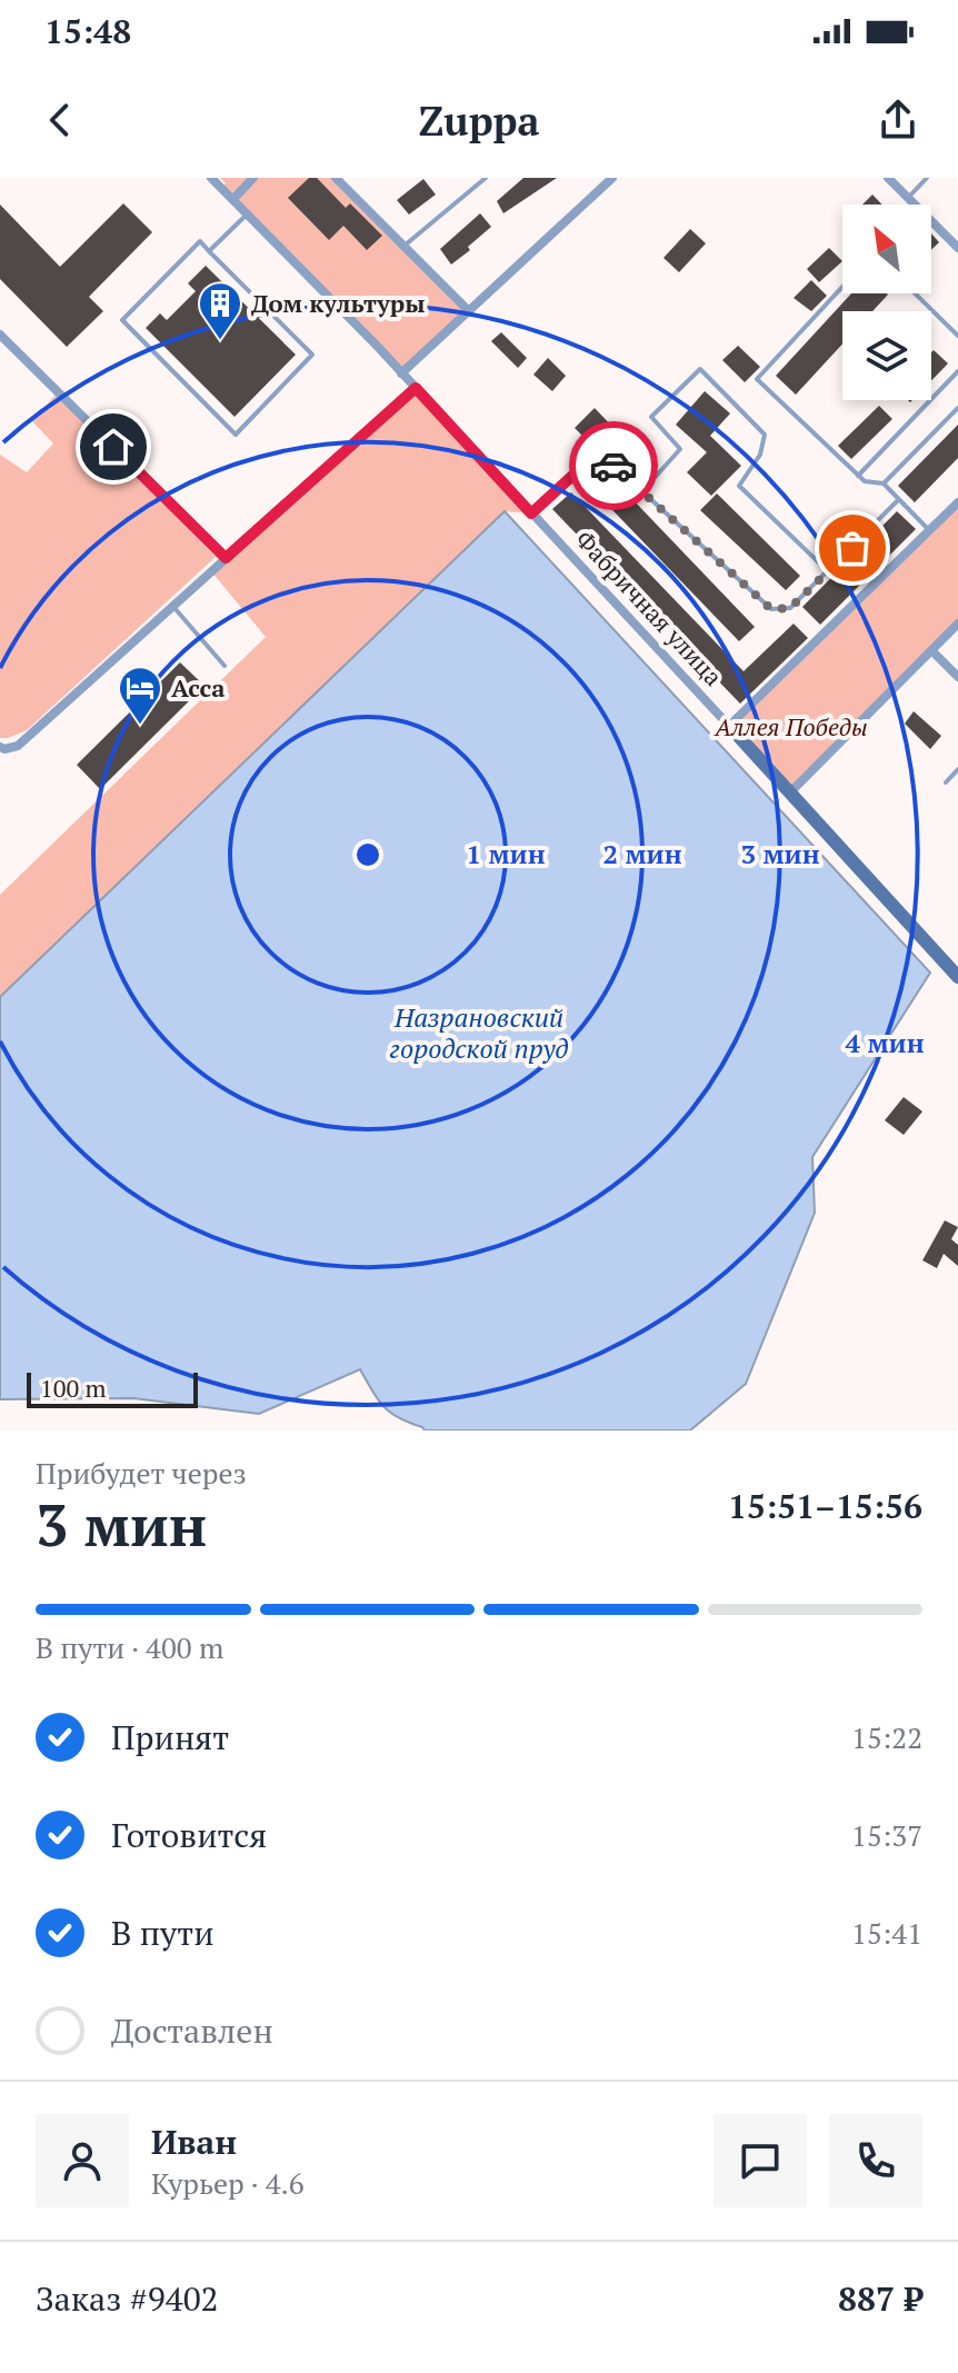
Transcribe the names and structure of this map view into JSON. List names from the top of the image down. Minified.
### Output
{"streets":{"street":["Фабричная улица"]},"water":["Назрановский городской пруд"],"parks":["Аллея Победы"],"places":{"building":["Дом культуры"],"hotel":["Асса"]},"scale_bar":"100 m","north":"top left","page":{"status":"15:48","header":"Zuppa","scale":"100 m","heading":["3 мин","Прибудет через","15:51–15:56"],"panel":["Иван","Курьер · 4.6","Заказ #9402","887 ₽"],"bar":"В пути · 400 m","list":[["Принят","15:22"],["Готовится","15:37"],["В пути","15:41"],"Доставлен"]},"rings":["1 мин","2 мин","3 мин","4 мин"]}
